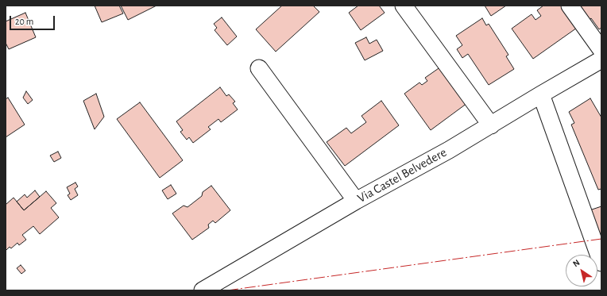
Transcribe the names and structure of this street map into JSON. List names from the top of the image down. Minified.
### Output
{"streets":{"street":["Via Castel Belvedere"]},"scale_bar":"20 m","north":"top left"}
